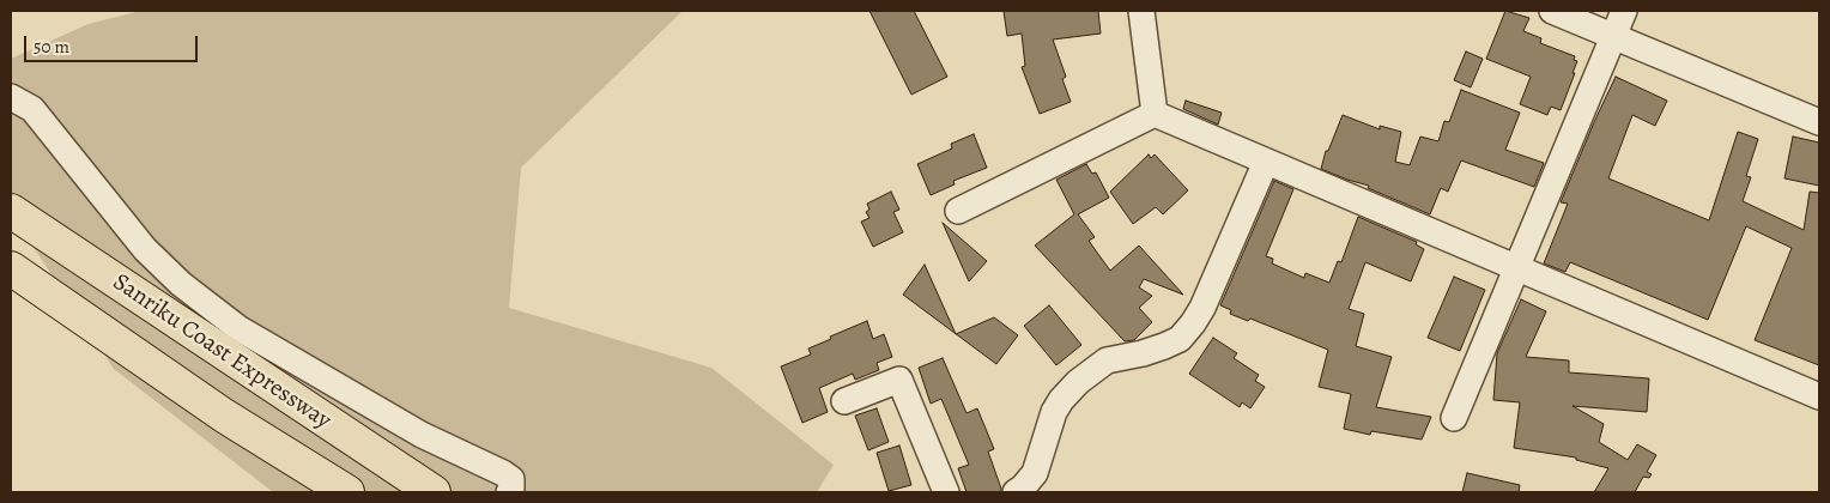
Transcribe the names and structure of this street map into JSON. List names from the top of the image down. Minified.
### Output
{"streets":{"highway":["Sanriku Coast Expressway"]},"scale_bar":"50 m"}
